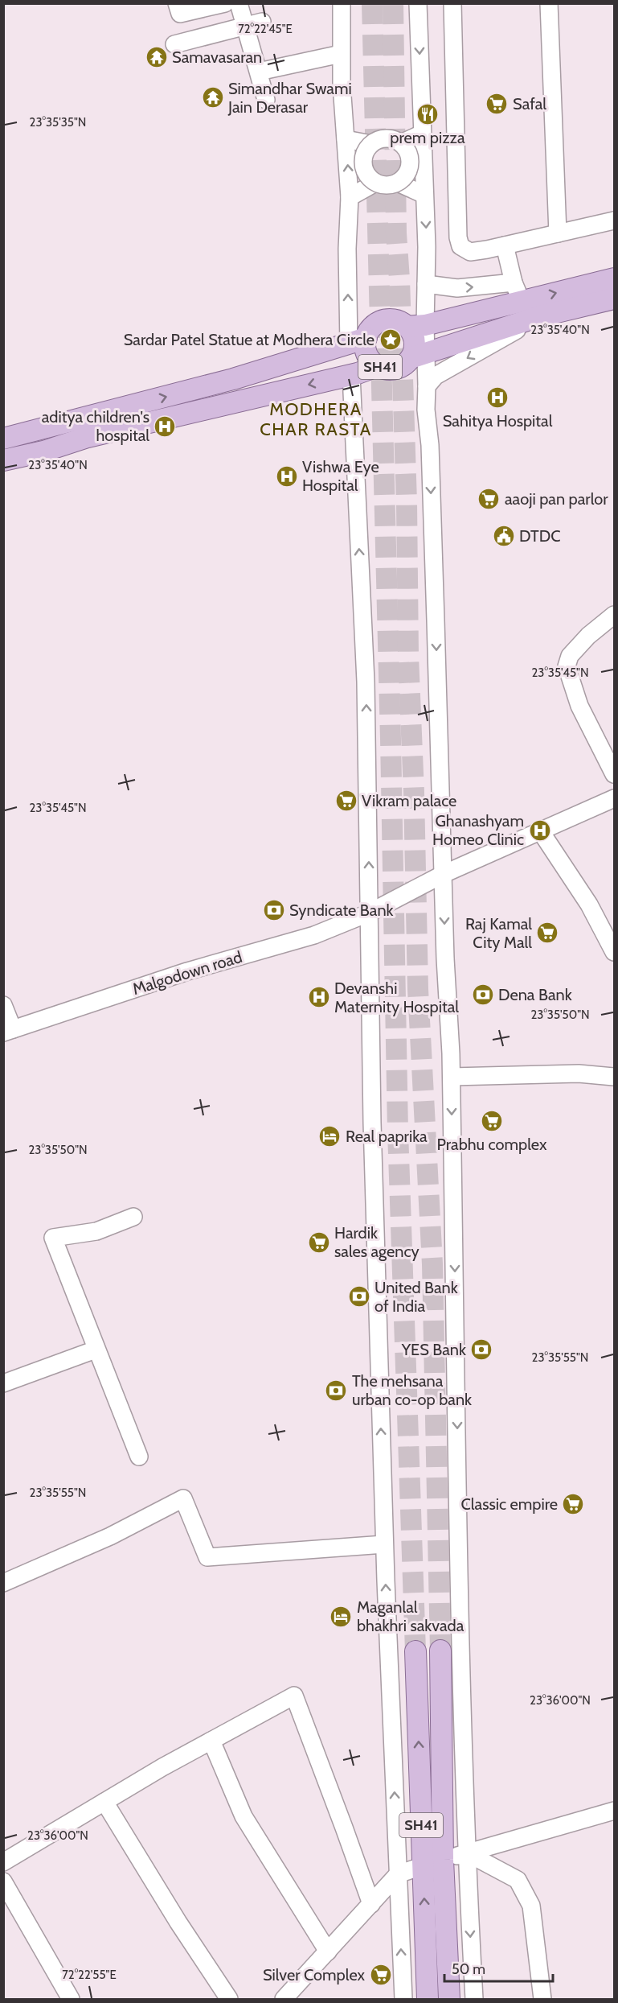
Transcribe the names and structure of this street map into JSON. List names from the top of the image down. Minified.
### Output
{"streets":{"main road":["SH41"],"street":["Malgodown road"]},"districts":["MODHERA CHAR RASTA"],"places":{"temple":["Samavasaran","Simandhar Swami Jain Derasar"],"supermarket":["Safal","aaoji pan parlor","Vikram palace","Raj Kamal City Mall","Prabhu complex","Hardik sales agency","Classic empire","Silver Complex"],"restaurant":["prem pizza"],"place":["Sardar Patel Statue at Modhera Circle"],"hospital":["Sahitya Hospital","aditya children's hospital","Vishwa Eye Hospital","Ghanashyam Homeo Clinic","Devanshi Maternity Hospital"],"public building":["DTDC"],"bank":["Syndicate Bank","Dena Bank","United Bank of India","YES Bank","The mehsana urban co-op bank"],"hotel":["Real paprika","Maganlal bhakhri sakvada"]},"scale_bar":"50 m","coordinates":["72°22'45\"E","23°35'35\"N","23°35'40\"N","23°35'45\"N","23°35'50\"N","23°35'55\"N","23°36'00\"N","72°22'55\"E"]}
